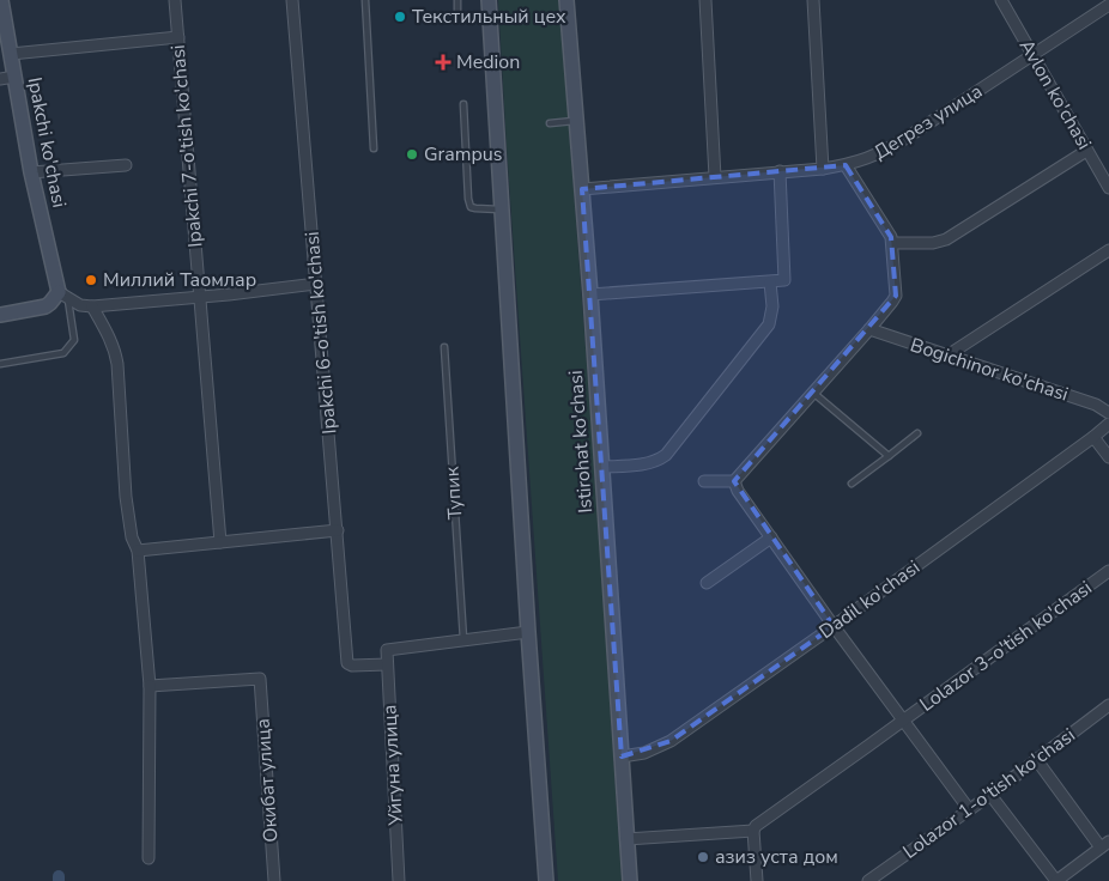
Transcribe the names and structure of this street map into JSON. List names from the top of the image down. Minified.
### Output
{"streets":{"main road":["Ipakchi ko'chasi","Istirohat ko'chasi"],"street":["Avlon ko'chasi","Дегрез улица","Ipakchi 7-o'tish ko'chasi","Ipakchi 6-o'tish ko'chasi","Bogichinor ko'chasi","Dadil ko'chasi","Lolazor 3-o'tish ko'chasi","Уйгуна улица","Окибат улица","Lolazor 1-o'tish ko'chasi"],"lane":["Тупик"]},"crossings":[["Avlon ko'chasi","Дегрез улица"],["Дегрез улица","Istirohat ko'chasi"],["Ipakchi 6-o'tish ko'chasi","Уйгуна улица"],["Istirohat ko'chasi","Dadil ko'chasi"],["Тупик","Уйгуна улица"],["Dadil ko'chasi","Lolazor 3-o'tish ko'chasi"],["Lolazor 3-o'tish ko'chasi","Lolazor 1-o'tish ko'chasi"]],"places":{"other":["Текстильный цех","Grampus","Миллий Таомлар","азиз уста дом"],"health":["Medion"]}}
